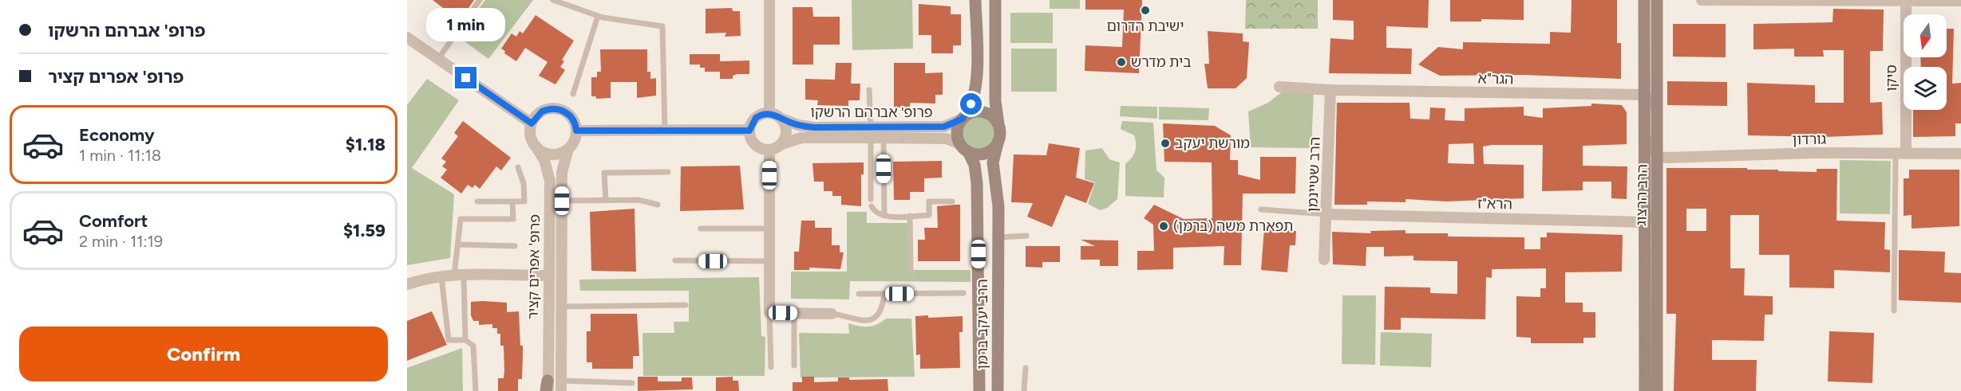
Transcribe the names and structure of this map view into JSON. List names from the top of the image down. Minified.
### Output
{"streets":{"street":["סיקו","הגר\"א","פרופ' אברהם הרשקו","גורדון","הרב שטיינמן","הרב הרצוג","הרא\"ז","פרופ' אפרים קציר","הרב יעקב ברמן"]},"crossings":[["סיקו","גורדון"],["הגר\"א","הרב שטיינמן"],["הגר\"א","הרב הרצוג"],["פרופ' אברהם הרשקו","הרב יעקב ברמן"],["גורדון","הרב הרצוג"],["הרב שטיינמן","הרא\"ז"],["הרב הרצוג","הרא\"ז"]],"places":["ישיבת הדרום","בית מדרש","מורשת יעקב","תפארת משה (ברמן)"],"north":"bottom","page":{"banner":["פרופ' אברהם הרשקו","פרופ' אפרים קציר"],"bubble":"1 min","list":[{"name":"Economy","note":"1 min · 11:18","value":"$1.18"},{"name":"Comfort","note":"2 min · 11:19","value":"$1.59"}],"buttons":"Confirm"}}
